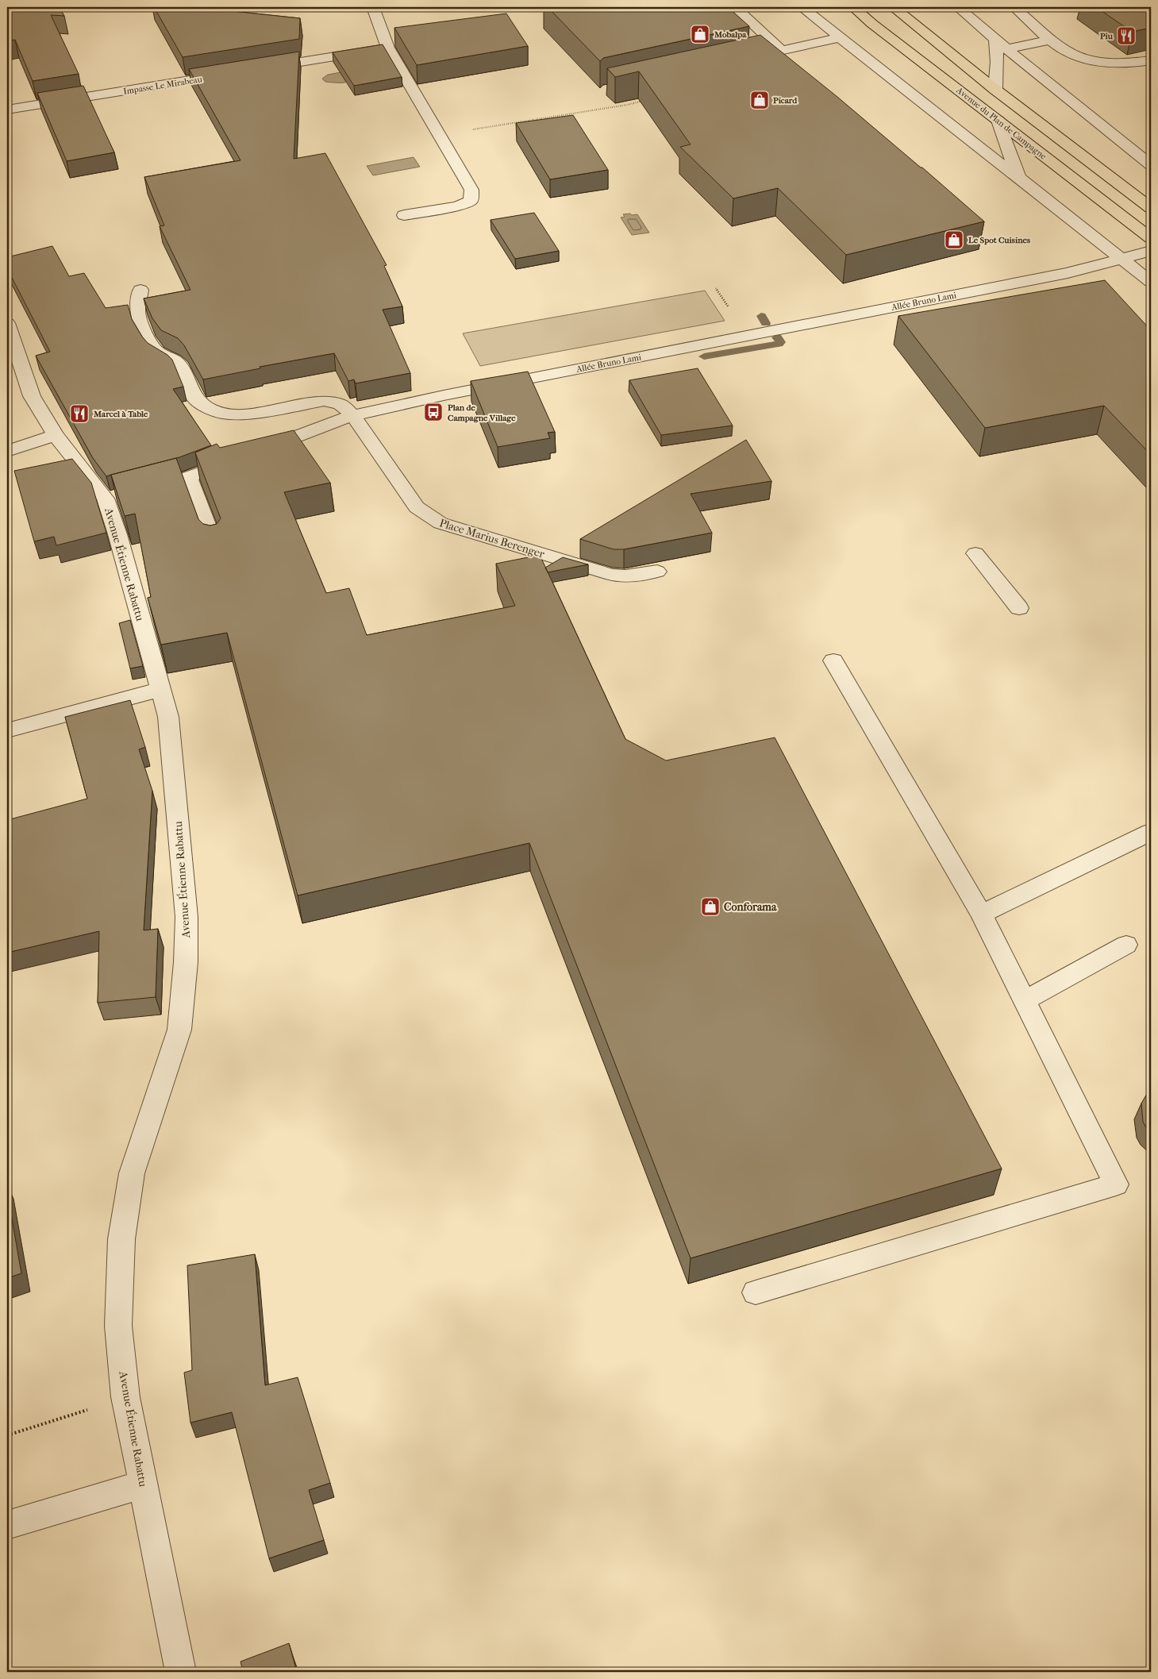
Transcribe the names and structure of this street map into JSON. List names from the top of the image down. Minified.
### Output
{"streets":{"main road":["Avenue du Plan de Campagne"],"street":["Impasse Le Mirabeau","Allée Bruno Lami","Place Marius Berenger","Avenue Étienne Rabattu"]},"crossings":[["Allée Bruno Lami","Place Marius Berenger"]],"places":{"shop":["Mobalpa","Picard","Le Spot Cuisines","Conforama"],"restaurant":["Piu","Marcel à Table"],"bus stop":["Plan de Campagne Village"]}}
